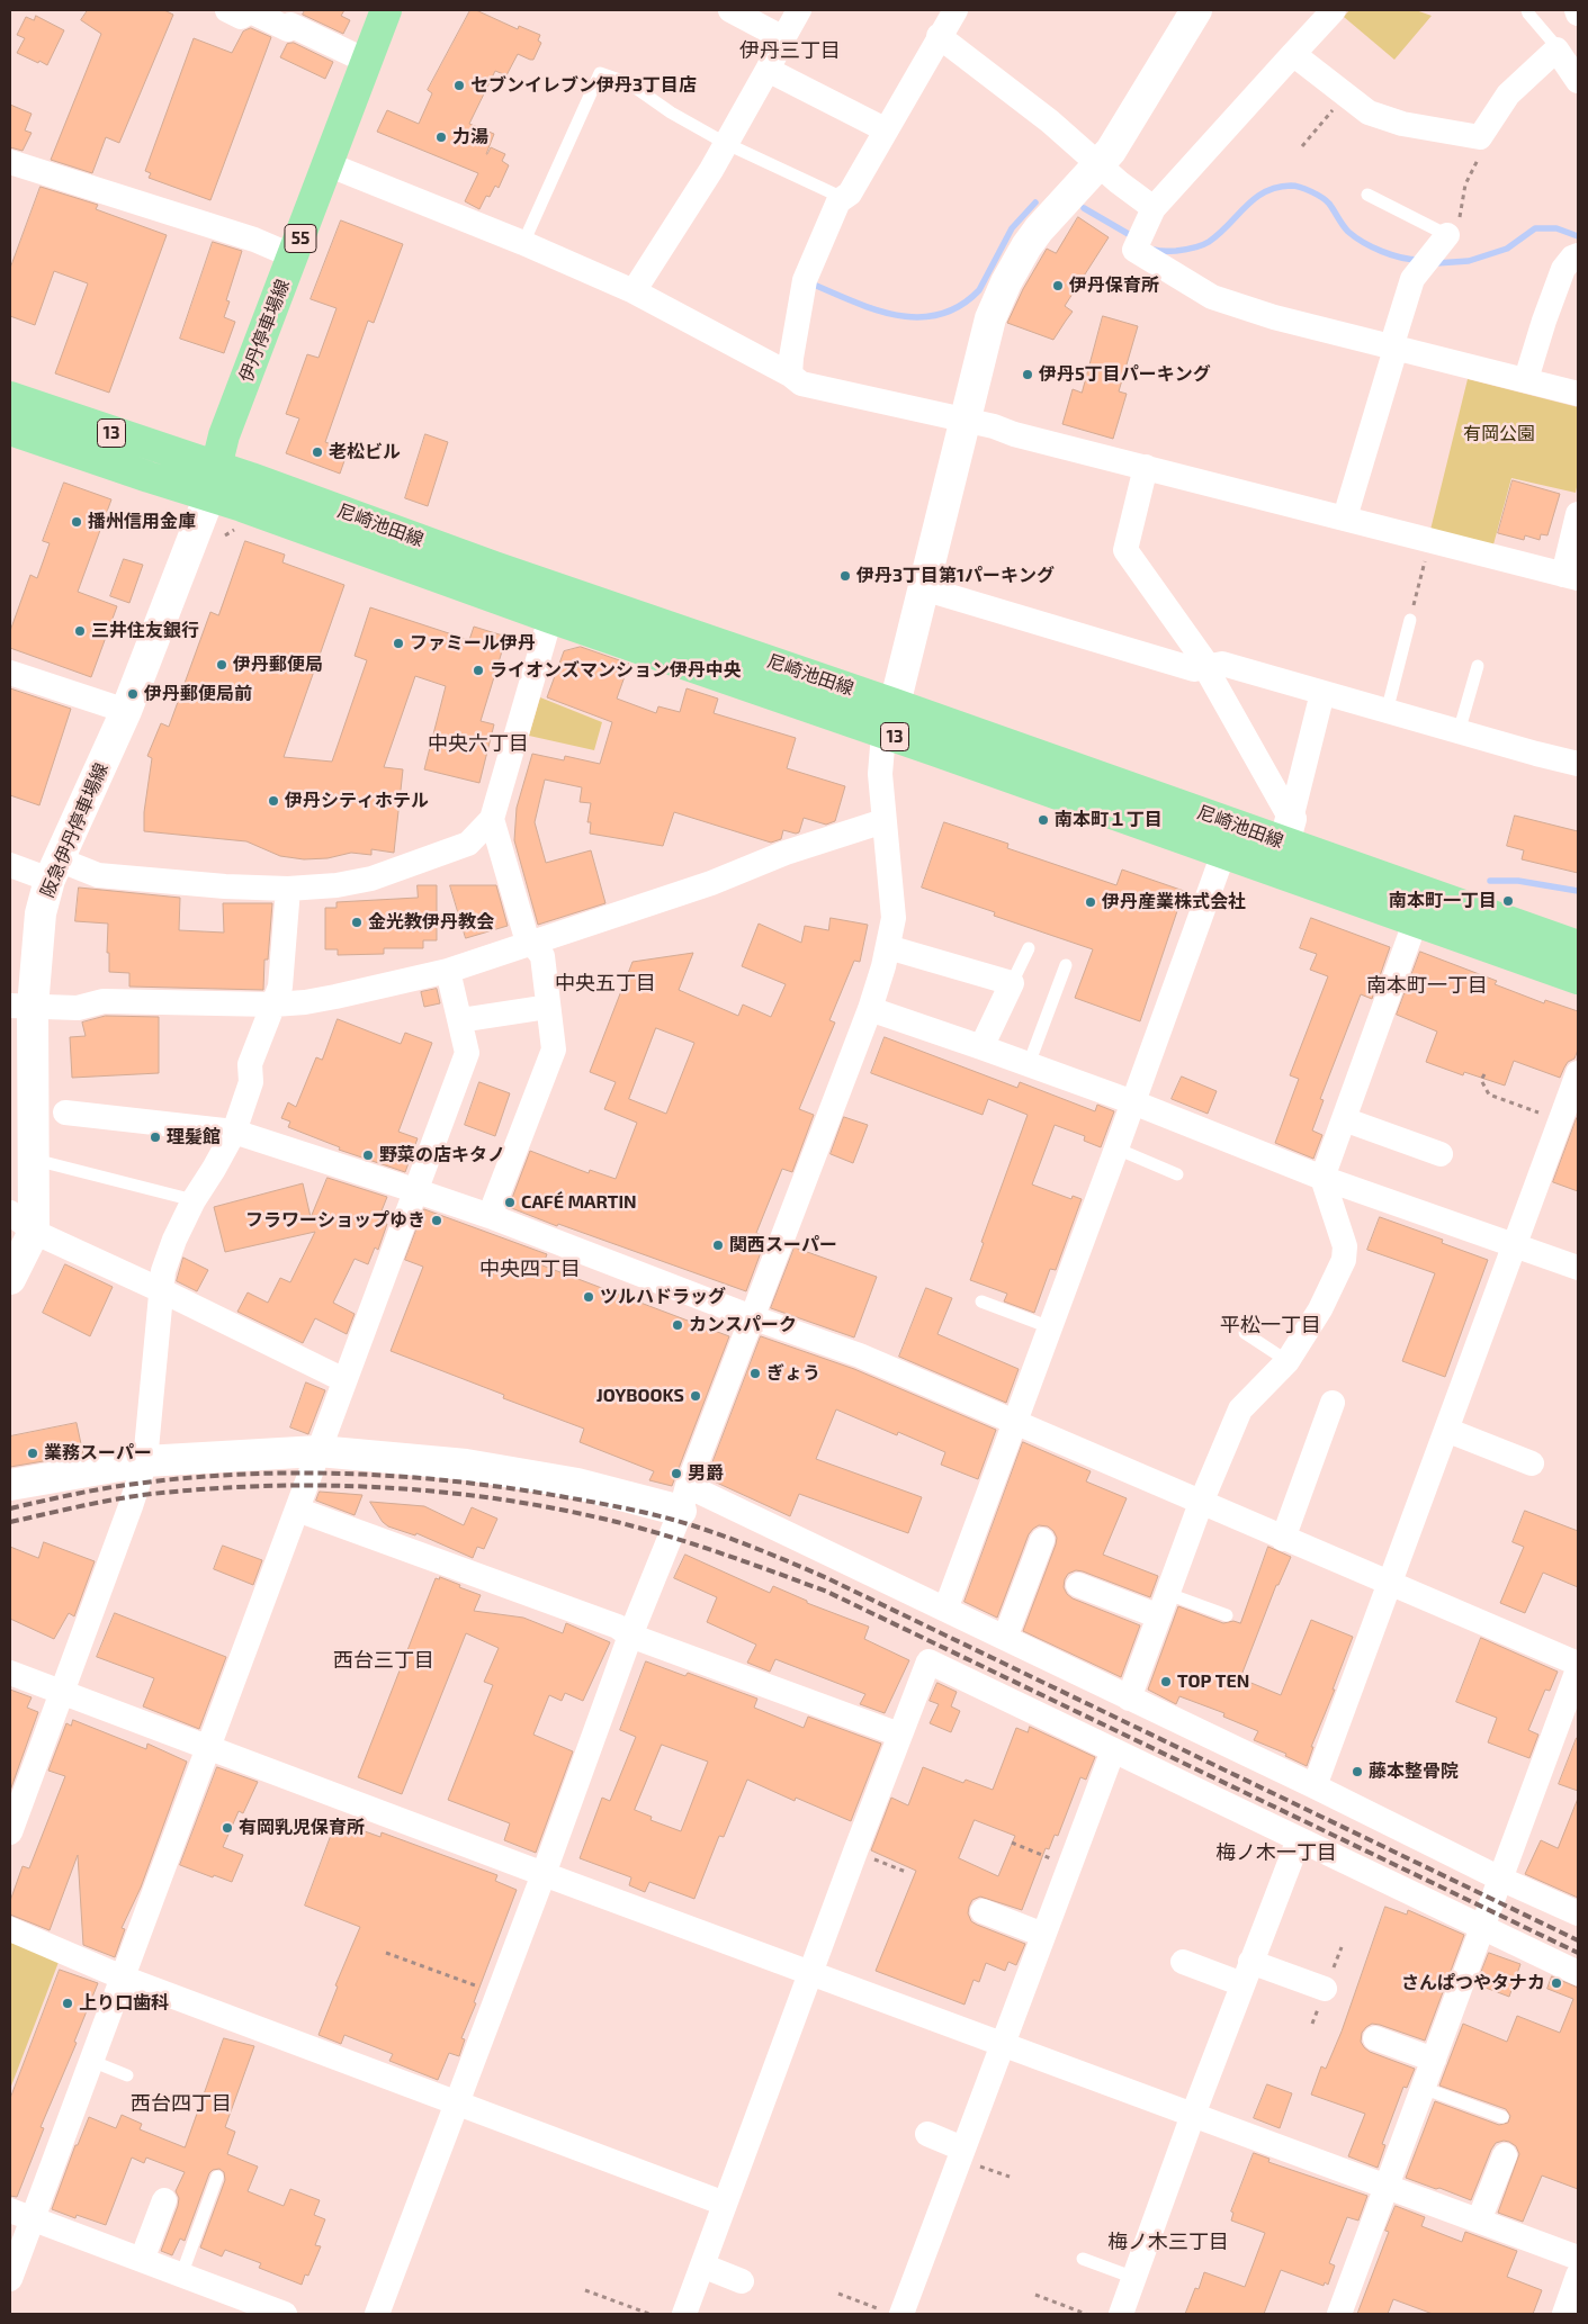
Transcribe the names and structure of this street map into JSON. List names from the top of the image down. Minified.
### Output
{"streets":{"main road":["55","伊丹停車場線","13","尼崎池田線"],"street":["阪急伊丹停車場線"]},"crossings":[["伊丹停車場線","尼崎池田線"],["伊丹停車場線","阪急伊丹停車場線"],["尼崎池田線","阪急伊丹停車場線"]],"districts":["伊丹三丁目","中央六丁目","中央五丁目","南本町一丁目","中央四丁目","平松一丁目","西台三丁目","梅ノ木一丁目","西台四丁目","梅ノ木三丁目"],"parks":["有岡公園"],"places":["セブンイレブン伊丹3丁目店","力湯","伊丹保育所","伊丹5丁目パーキング","老松ビル","播州信用金庫","伊丹3丁目第1パーキング","三井住友銀行","ファミール伊丹","伊丹郵便局","ライオンズマンション伊丹中央","伊丹郵便局前","伊丹シティホテル","南本町１丁目","南本町一丁目","伊丹産業株式会社","金光教伊丹教会","理髪館","野菜の店キタノ","CAFÉ MARTIN","フラワーショップゆき","関西スーパー","ツルハドラッグ","カンスパーク","ぎょう","JOYBOOKS","業務スーパー","男爵","TOP TEN","藤本整骨院","有岡乳児保育所","さんぱつやタナカ","上り口歯科"]}
